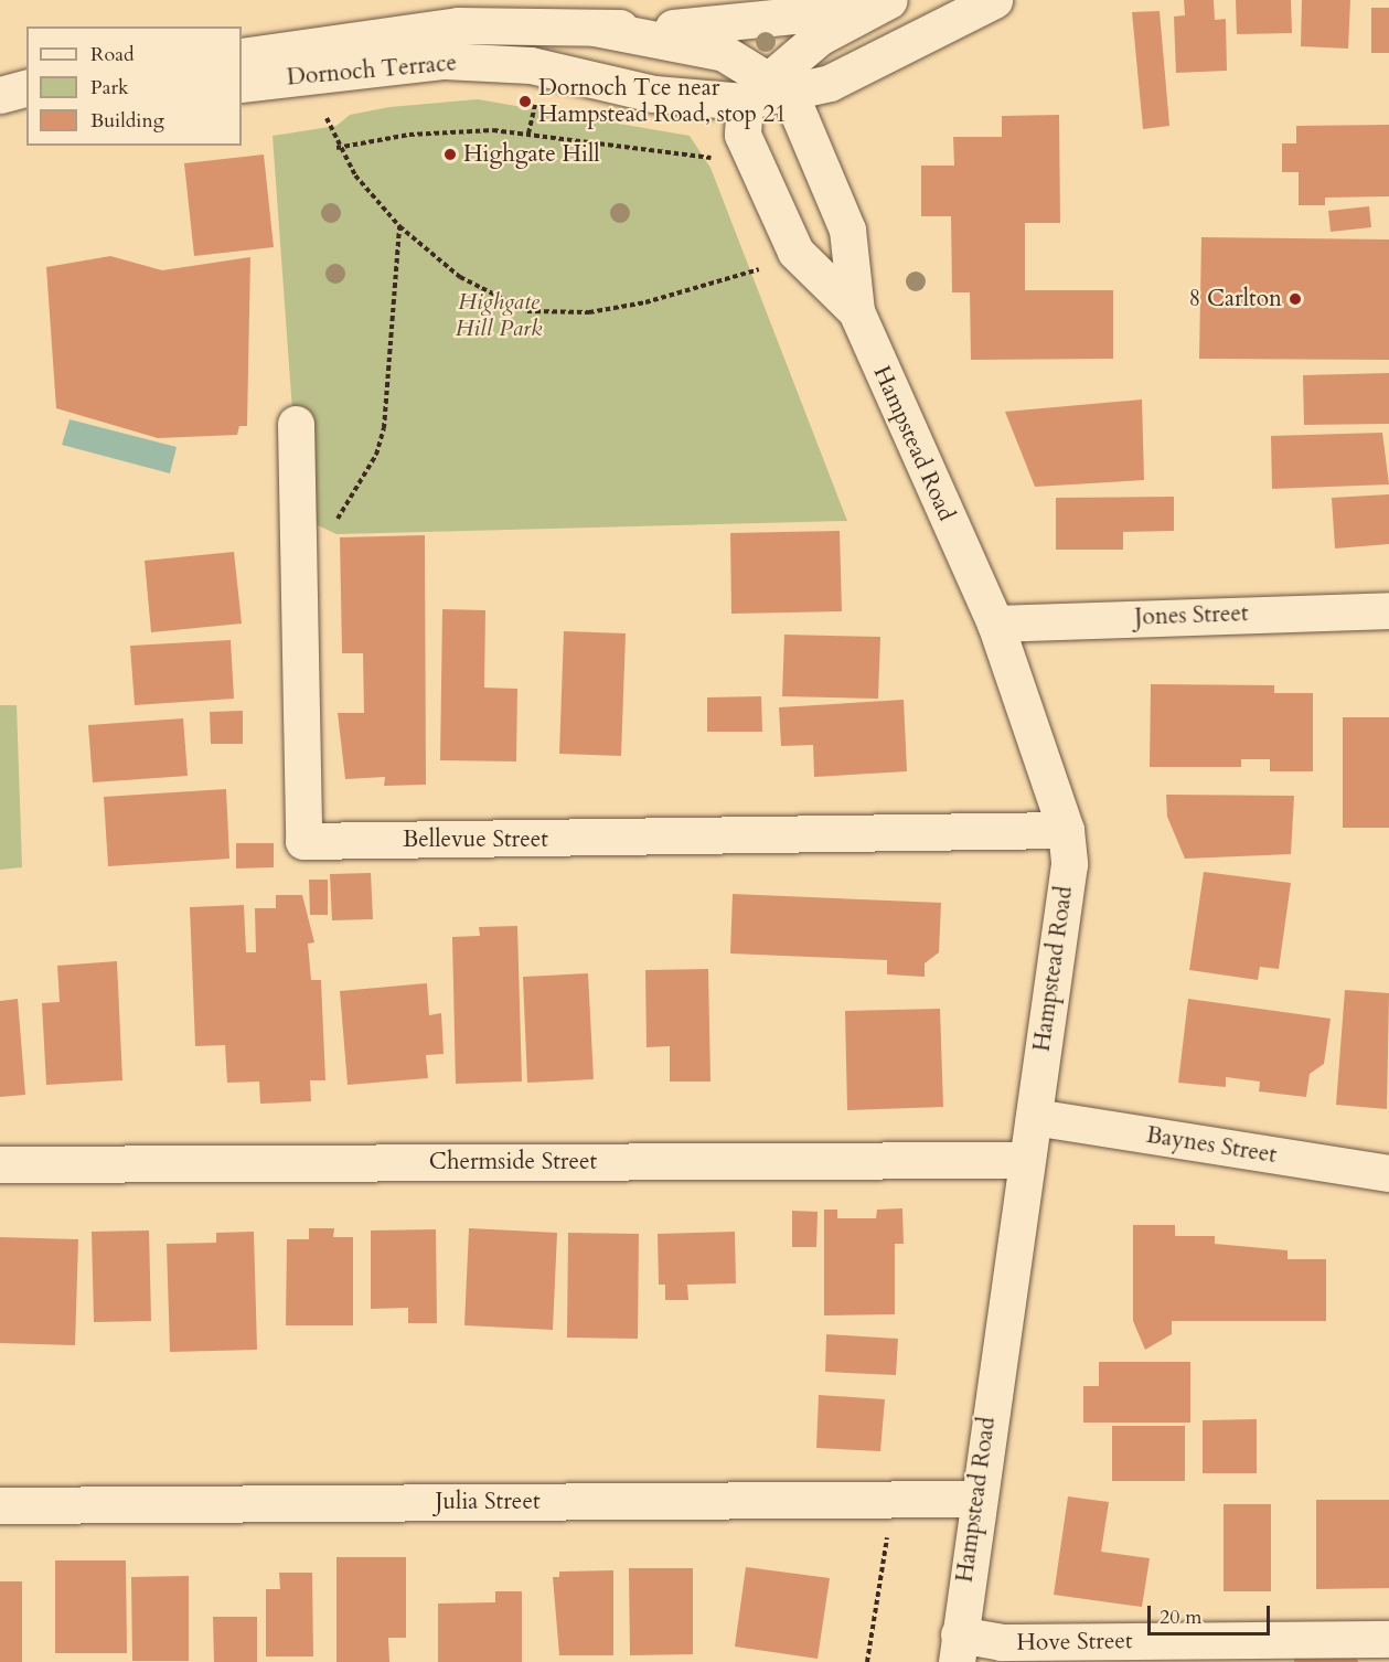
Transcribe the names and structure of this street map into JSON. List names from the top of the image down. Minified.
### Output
{"streets":{"street":["Dornoch Terrace","Hampstead Road","Jones Street","Bellevue Street","Baynes Street","Chermside Street","Julia Street","Hove Street"]},"crossings":[["Dornoch Terrace","Hampstead Road"],["Hampstead Road","Jones Street"],["Hampstead Road","Bellevue Street"],["Hampstead Road","Baynes Street"],["Hampstead Road","Chermside Street"],["Hampstead Road","Julia Street"],["Hampstead Road","Hove Street"]],"parks":["Highgate Hill Park"],"places":["Dornoch Tce near Hampstead Road, stop 21","Highgate Hill","8 Carlton"],"legend":["Road","Park","Building"],"scale_bar":"20 m"}
